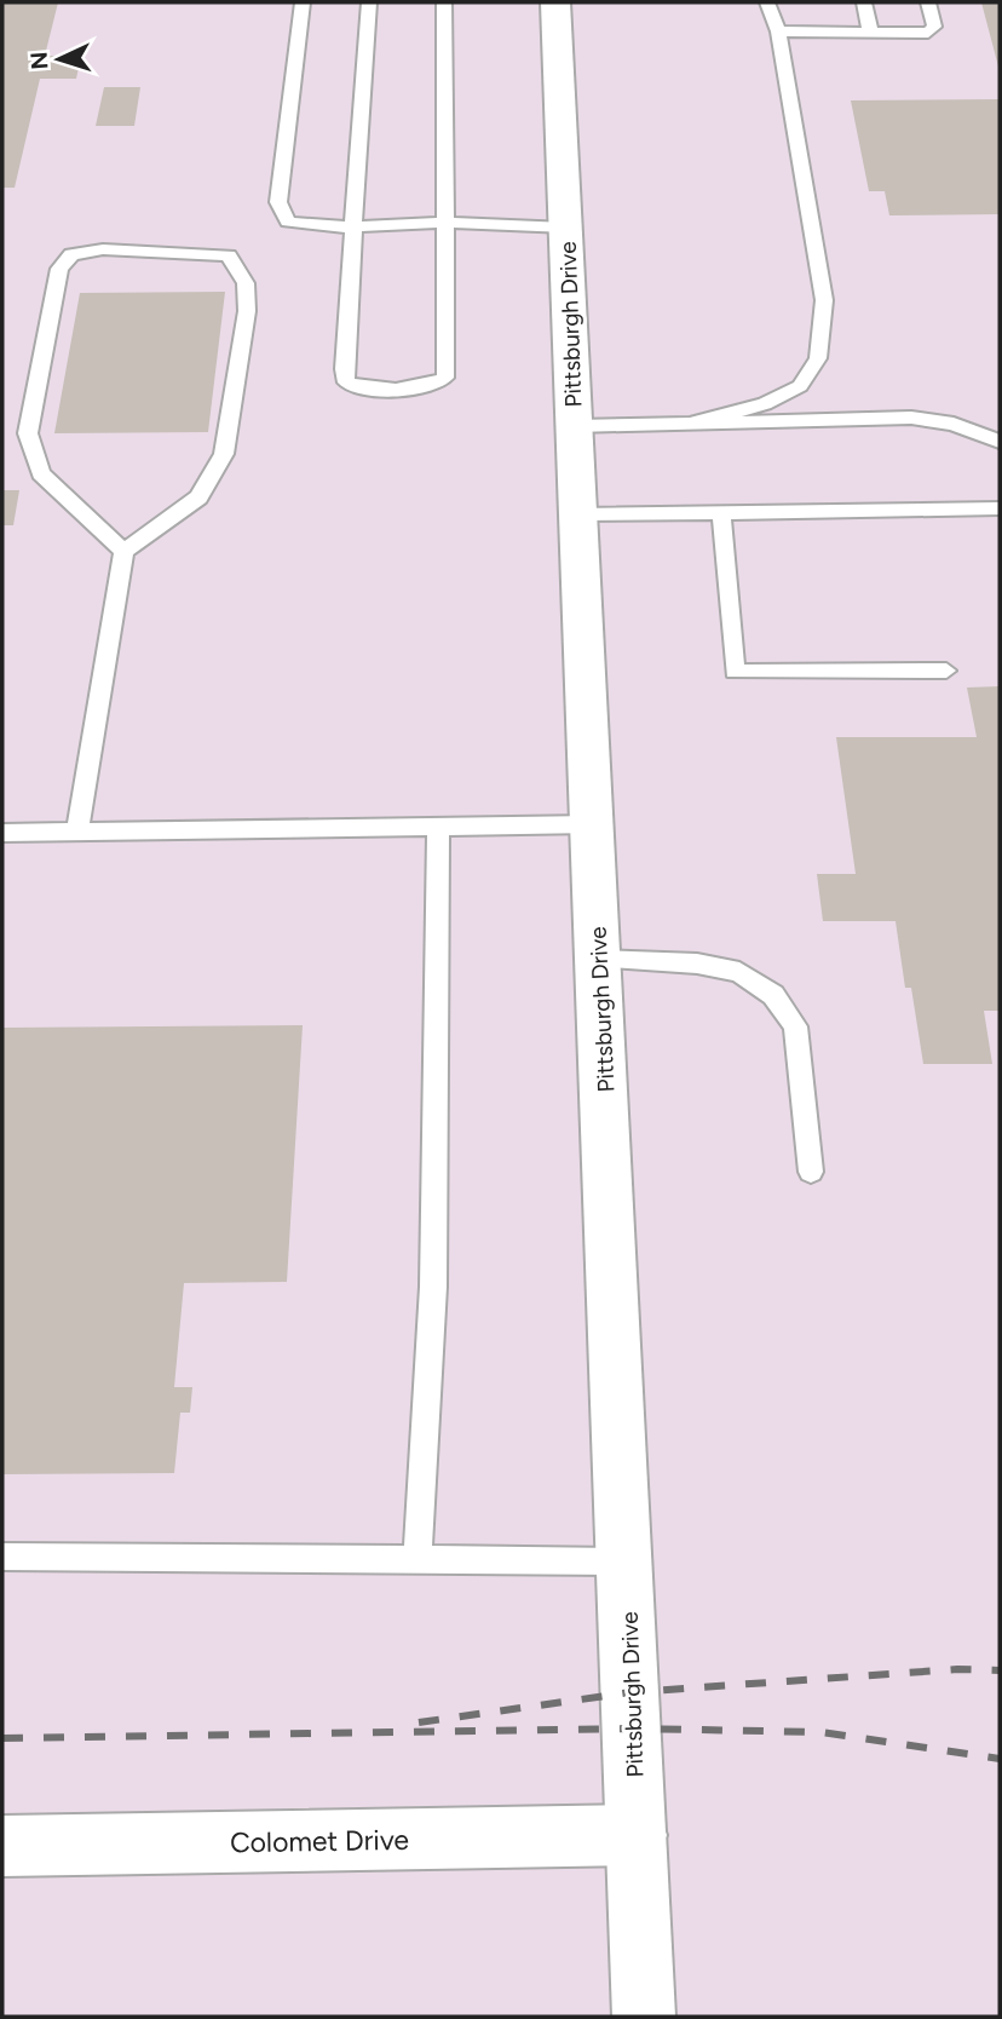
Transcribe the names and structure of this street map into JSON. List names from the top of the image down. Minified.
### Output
{"streets":{"street":["Pittsburgh Drive","Colomet Drive"]},"crossings":[["Pittsburgh Drive","Colomet Drive"]],"north":"left"}
